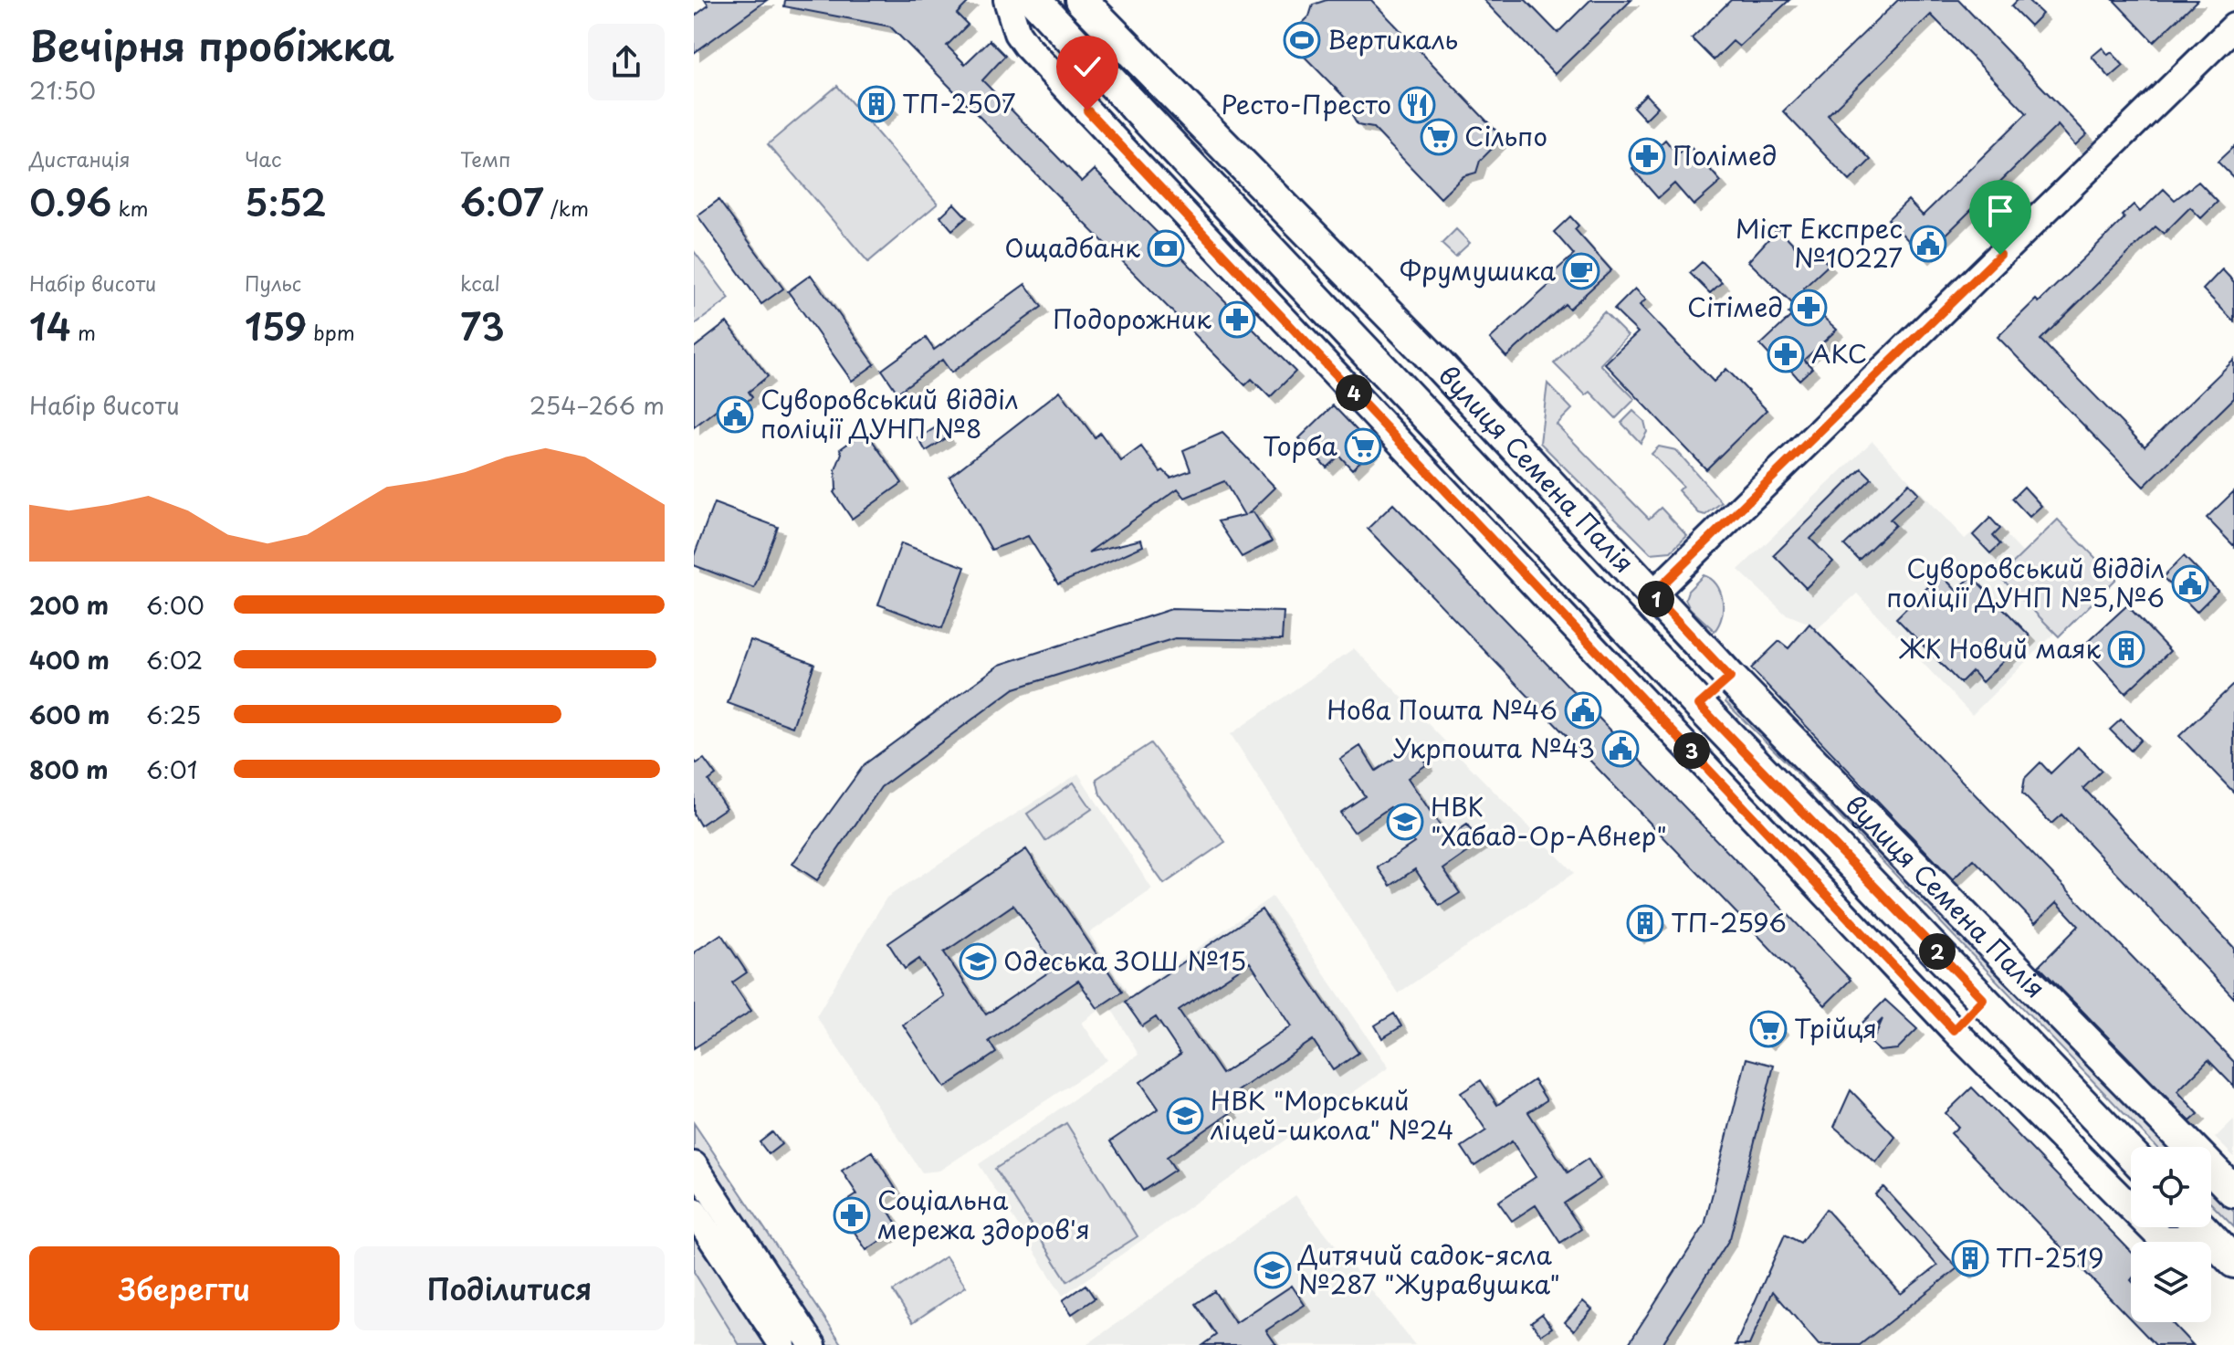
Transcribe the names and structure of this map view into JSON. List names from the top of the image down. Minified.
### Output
{"streets":{"main road":["вулиця Семена Палія"]},"places":{"sports":["Вертикаль"],"building":["ТП-2507","ЖК Новий маяк","ТП-2596","ТП-2519"],"restaurant":["Ресто-Престо"],"supermarket":["Сільпо","Торба","Трійця"],"pharmacy":["Полімед","Сітімед","Подорожник","АКС","Соціальна мережа здоров'я"],"public building":["Міст Експрес №10227","Суворовський відділ поліції ДУНП №8","Суворовський відділ поліції ДУНП №5,№6","Нова Пошта №46","Укрпошта №43"],"bank":["Ощадбанк"],"cafe":["Фрумушика"],"school or university":["НВК \"Хабад-Ор-Авнер\"","Одеська ЗОШ №15","НВК \"Морський ліцей-школа\" №24","Дитячий садок-ясла №287 \"Журавушка\""]},"page":{"heading":["Вечірня пробіжка","21:50"],"stats":[["Дистанція","0.96 km"],["Час","5:52"],["Темп","6:07 /km"],["Набір висоти","14 m"],["Пульс","159 bpm"],["kcal","73"]],"chart":["Набір висоти","254–266 m"],"pins":["4","1","3","2"],"list":[{"name":"200 m","note":"6:00"},{"name":"400 m","note":"6:02"},{"name":"600 m","note":"6:25"},{"name":"800 m","note":"6:01"}],"buttons":["Зберегти","Поділитися"]}}
